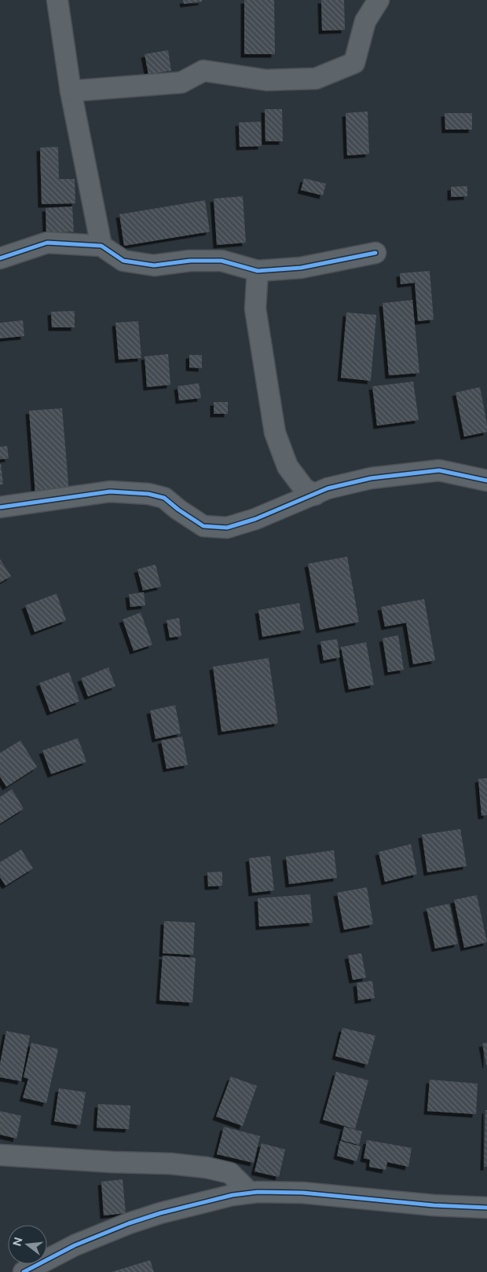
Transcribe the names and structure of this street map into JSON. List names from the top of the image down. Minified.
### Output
{"north":"left"}
